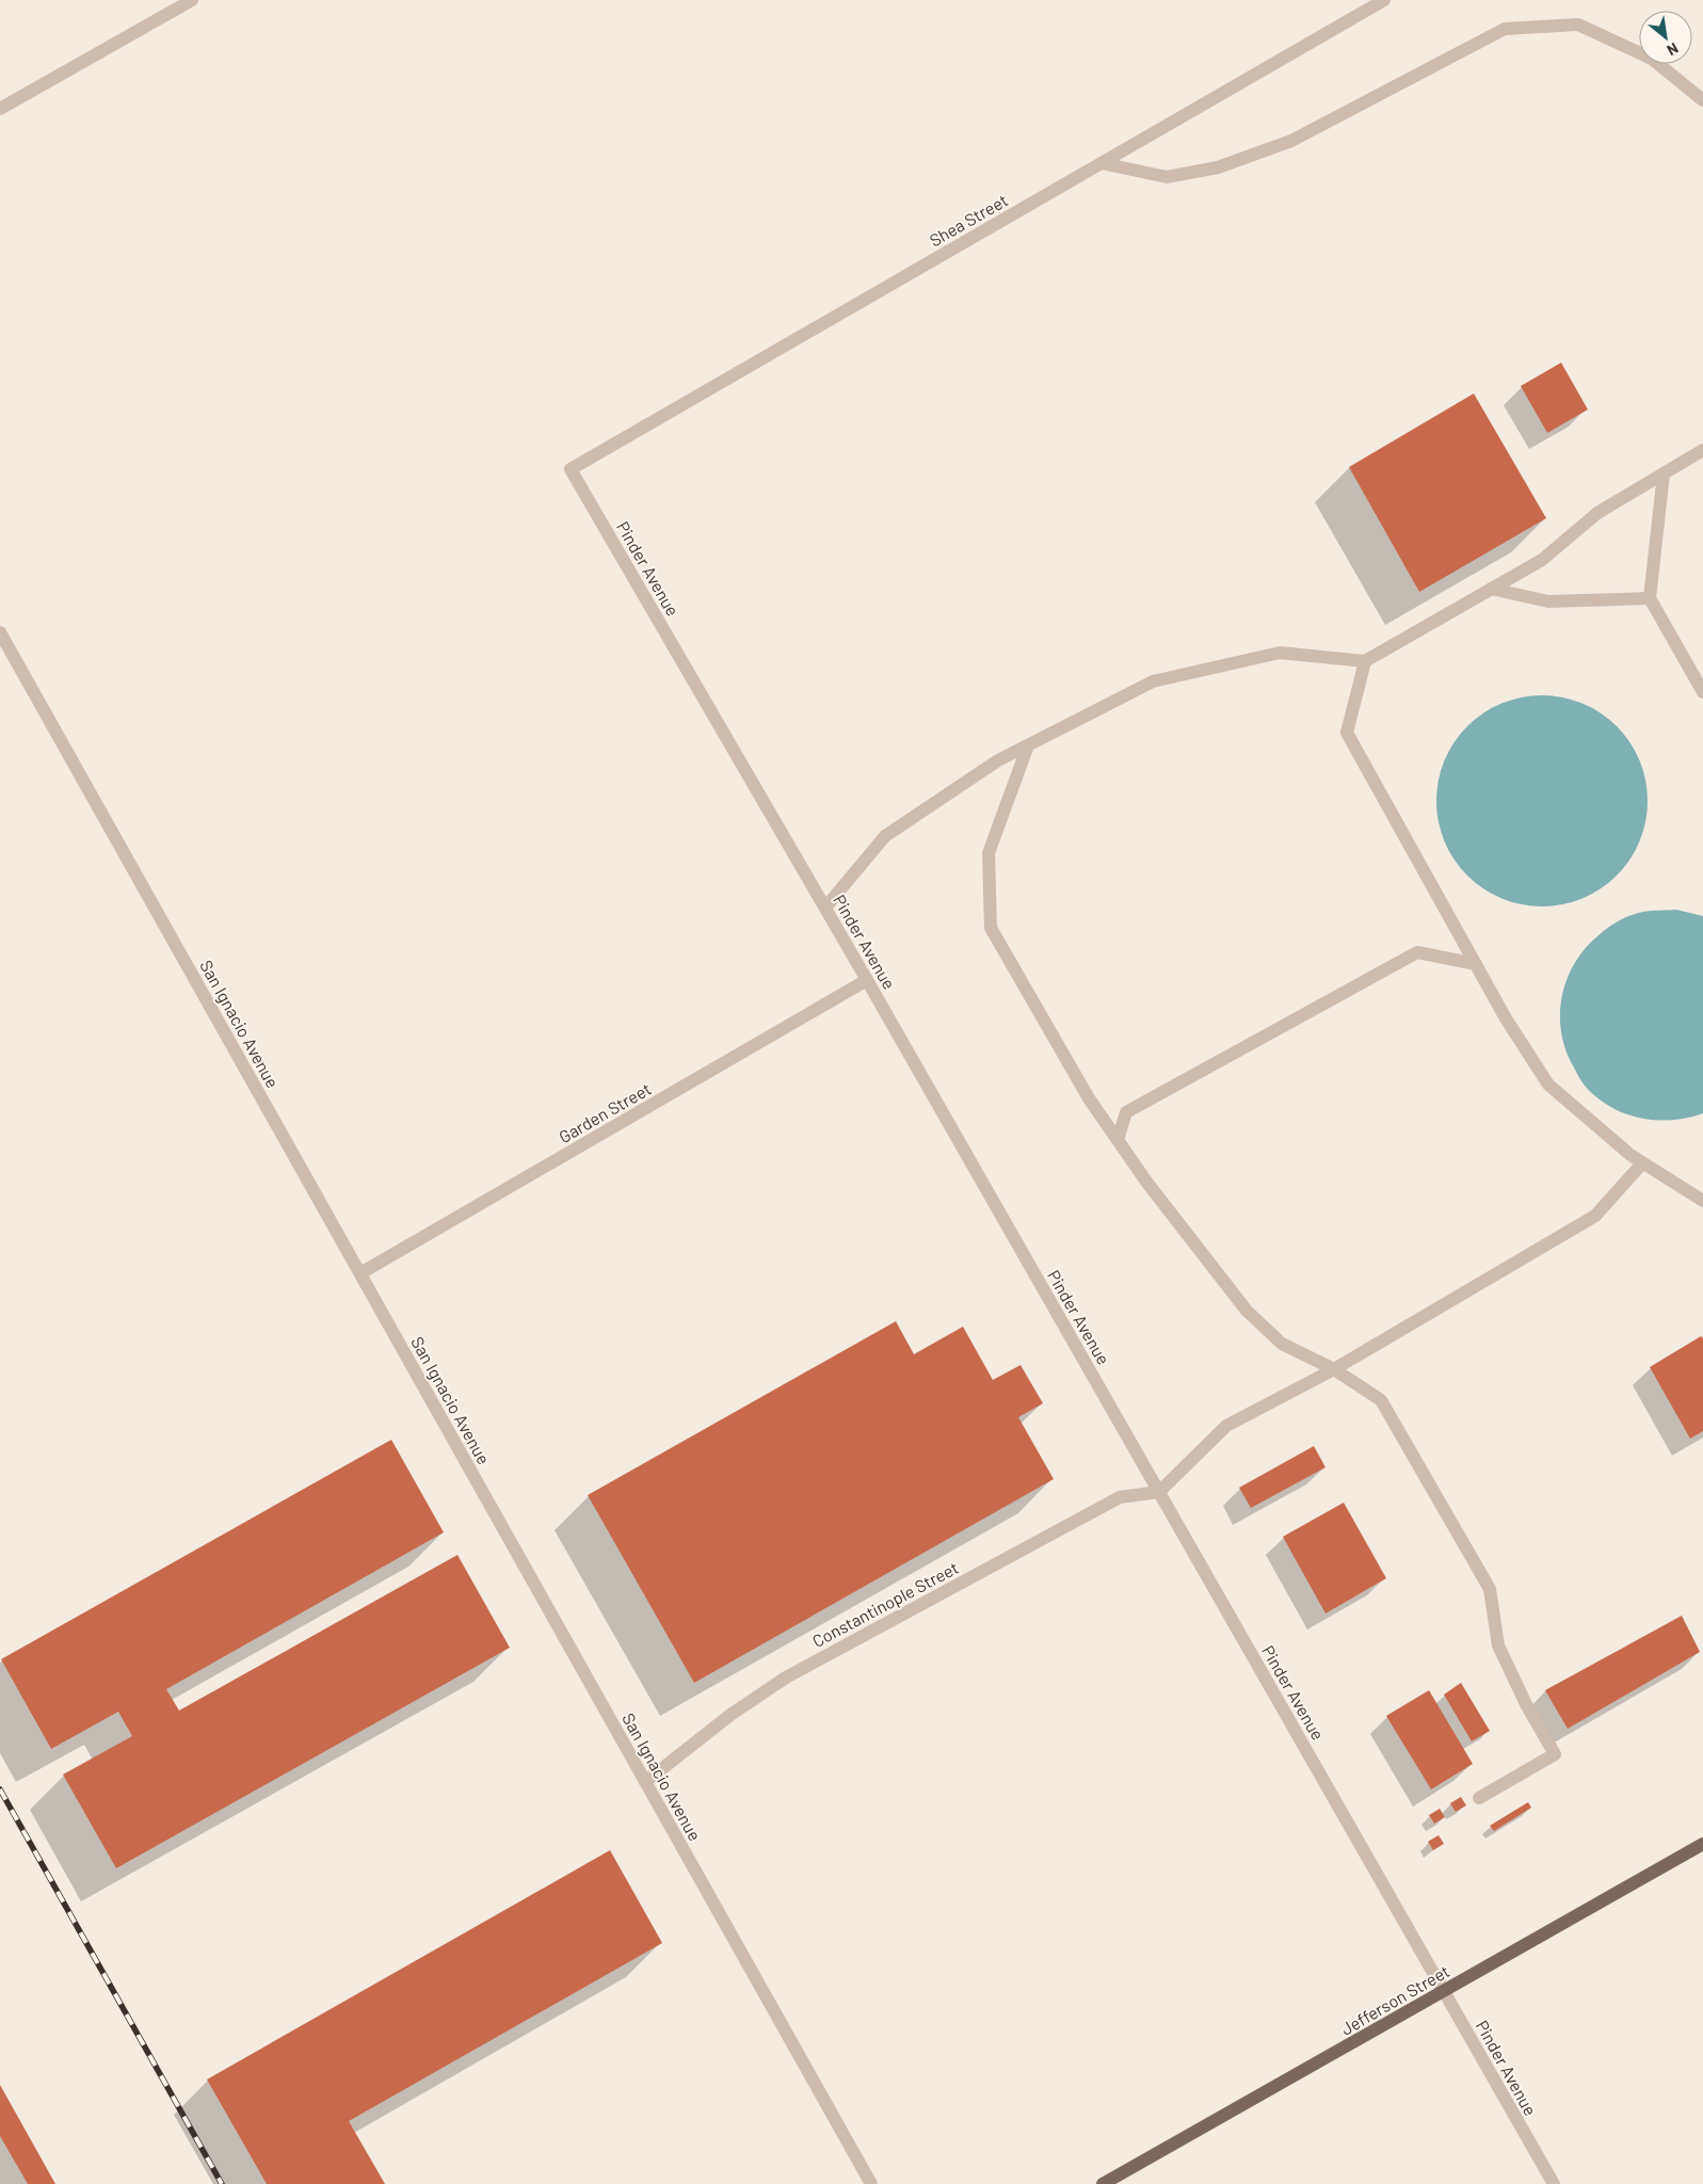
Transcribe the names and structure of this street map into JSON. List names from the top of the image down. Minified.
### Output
{"streets":{"main road":["Jefferson Street"],"street":["Shea Street","Pinder Avenue","San Ignacio Avenue","Garden Street","Constantinople Street"]},"crossings":[["Shea Street","Pinder Avenue"],["Pinder Avenue","Garden Street"],["Pinder Avenue","Constantinople Street"],["Pinder Avenue","Jefferson Street"],["San Ignacio Avenue","Garden Street"],["San Ignacio Avenue","Constantinople Street"]],"north":"bottom right"}
